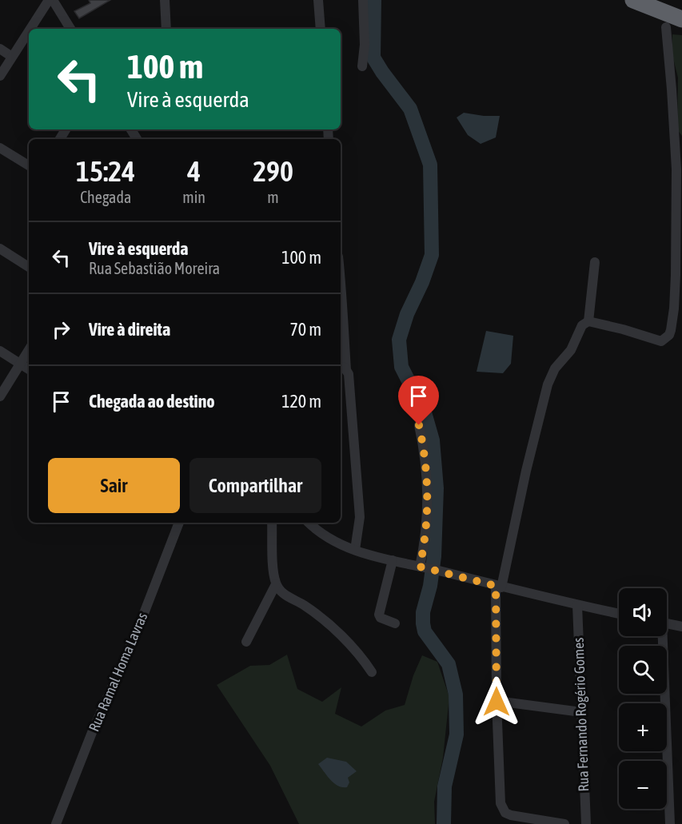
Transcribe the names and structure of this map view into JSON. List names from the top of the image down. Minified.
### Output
{"streets":{"street":["Rua Ramal Homa Lavras","Rua Fernando Rogério Gomes"]},"page":{"turn":["100 m","Vire à esquerda"],"eta":["15:24","Chegada","4","min","290","m"],"list":[{"name":"Vire à esquerda","note":"Rua Sebastião Moreira","value":"100 m"},{"name":"Vire à direita","value":"70 m"},{"name":"Chegada ao destino","value":"120 m"}],"buttons":["Sair","Compartilhar"],"map_buttons":["+","−"]}}
